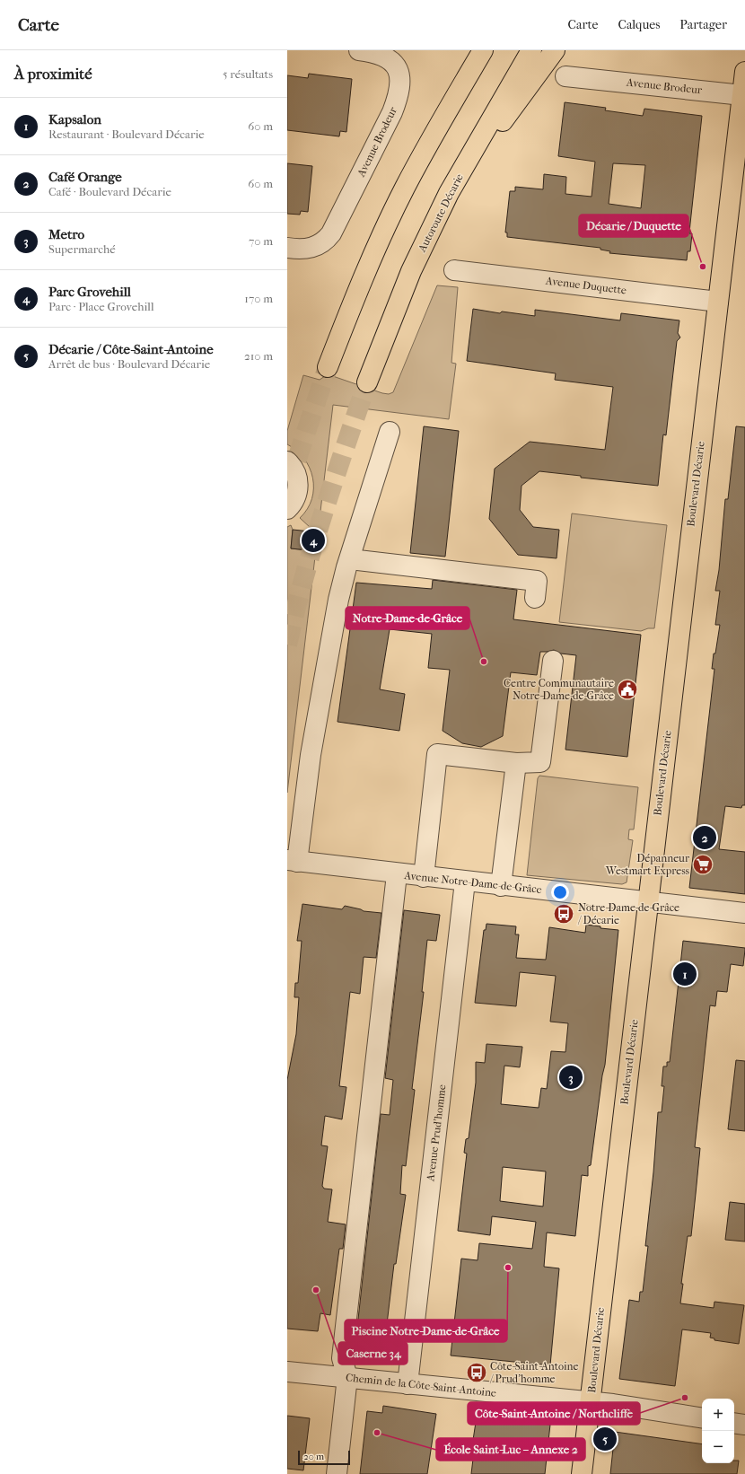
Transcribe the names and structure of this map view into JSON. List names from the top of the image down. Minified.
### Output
{"streets":{"main road":["Autoroute Décarie","Boulevard Décarie"],"street":["Avenue Brodeur","Avenue Duquette","Avenue Notre-Dame-de-Grâce","Avenue Prud'homme","Chemin de la Côte-Saint-Antoine"]},"crossings":[["Avenue Brodeur","Boulevard Décarie"],["Avenue Duquette","Boulevard Décarie"],["Boulevard Décarie","Avenue Notre-Dame-de-Grâce"],["Boulevard Décarie","Chemin de la Côte-Saint-Antoine"],["Avenue Notre-Dame-de-Grâce","Avenue Prud'homme"],["Avenue Prud'homme","Chemin de la Côte-Saint-Antoine"]],"places":{"other":["Décarie / Duquette","Notre-Dame-de-Grâce","Piscine Notre-Dame-de-Grâce","Caserne 34","Côte-Saint-Antoine / Northcliffe","École Saint-Luc – Annexe 2"],"public building":["Centre Communautaire Notre-Dame-de-Grâce"],"supermarket":["Dépanneur Westmart Express"],"bus stop":["Notre-Dame-de-Grâce / Décarie","Côte-Saint-Antoine / Prud'homme"]},"scale_bar":"20 m","page":{"header":"Carte","nav":["Carte","Calques","Partager"],"heading":["À proximité","5 résultats"],"list":[{"mark":"1","name":"Kapsalon","note":"Restaurant · Boulevard Décarie","value":"60 m"},{"mark":"2","name":"Café Orange","note":"Café · Boulevard Décarie","value":"60 m"},{"mark":"3","name":"Metro","note":"Supermarché","value":"70 m"},{"mark":"4","name":"Parc Grovehill","note":"Parc · Place Grovehill","value":"170 m"},{"mark":"5","name":"Décarie / Côte-Saint-Antoine","note":"Arrêt de bus · Boulevard Décarie","value":"210 m"}],"pins":["4","2","1","3","5"],"map_buttons":["+","−"],"scale":"20 m"}}
